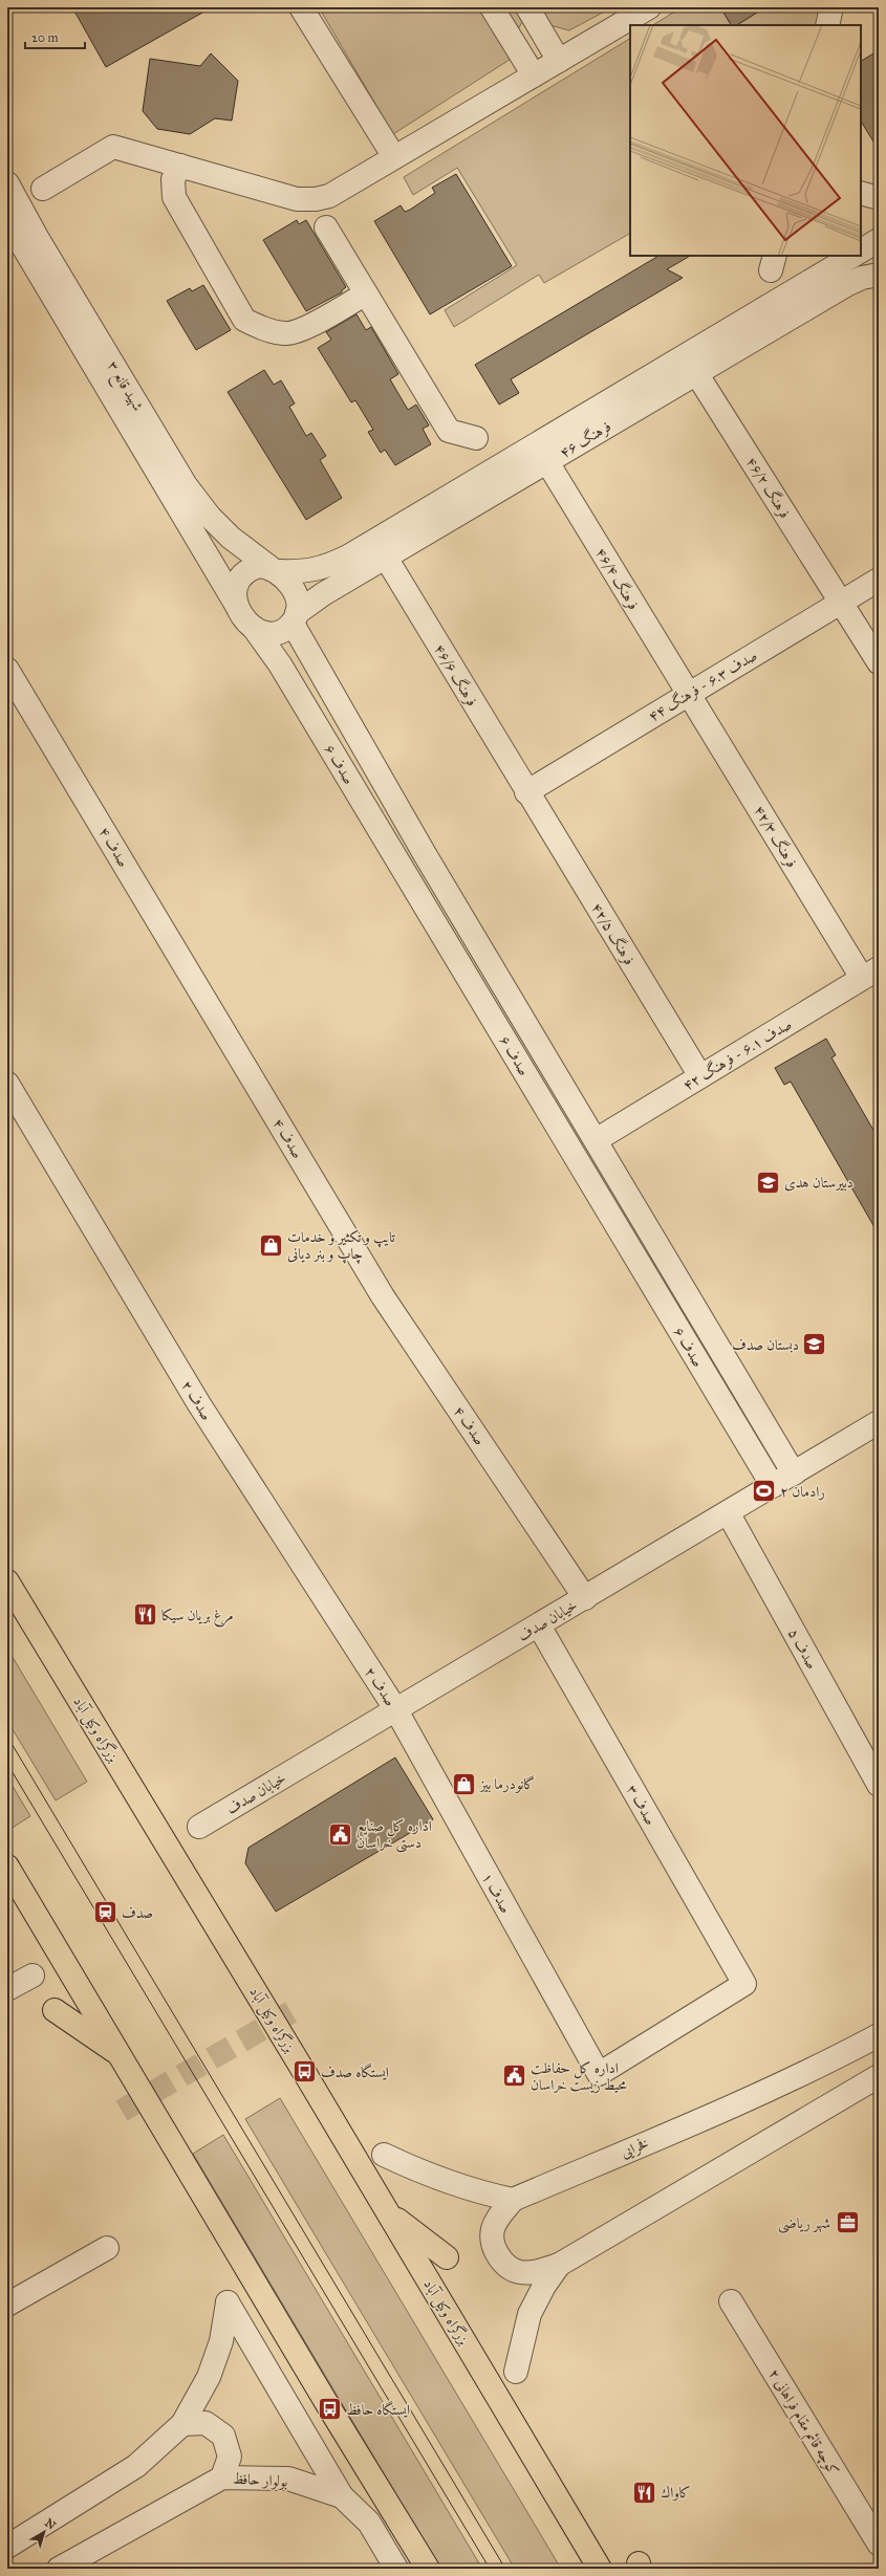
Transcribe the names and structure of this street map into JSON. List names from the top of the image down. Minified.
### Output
{"streets":{"highway":["بزرگراه وکیل آباد"],"street":["شهید قانع ۳","فرهنگ ۴۶","فرهنگ ۴۶/۲","فرهنگ ۴۶/۴","فرهنگ ۴۶/۶","صدف ۶.۳ - فرهنگ ۴۴","صدف ۶","فرهنگ ۴۲/۳","صدف ۴","فرهنگ ۴۲/۵","صدف ۶.۱ - فرهنگ ۴۲","صدف ۲","خیابان صدف","صدف ۵","صدف ۳","صدف ۱","فخرایی","کوچه قائم مقام فراهانی ۲","بولوار حافظ"]},"crossings":[["شهید قانع ۳","فرهنگ ۴۶"],["شهید قانع ۳","صدف ۶"],["فرهنگ ۴۶","فرهنگ ۴۶/۲"],["فرهنگ ۴۶","فرهنگ ۴۶/۴"],["فرهنگ ۴۶","فرهنگ ۴۶/۶"],["فرهنگ ۴۶","صدف ۶"],["فرهنگ ۴۶/۲","صدف ۶.۳ - فرهنگ ۴۴"],["فرهنگ ۴۶/۴","صدف ۶.۳ - فرهنگ ۴۴"],["فرهنگ ۴۶/۴","فرهنگ ۴۲/۳"],["فرهنگ ۴۶/۶","صدف ۶.۳ - فرهنگ ۴۴"],["فرهنگ ۴۶/۶","فرهنگ ۴۲/۵"],["صدف ۶.۳ - فرهنگ ۴۴","فرهنگ ۴۲/۳"],["صدف ۶.۳ - فرهنگ ۴۴","فرهنگ ۴۲/۵"],["صدف ۶","صدف ۶.۱ - فرهنگ ۴۲"],["صدف ۶","خیابان صدف"],["فرهنگ ۴۲/۳","صدف ۶.۱ - فرهنگ ۴۲"],["صدف ۴","خیابان صدف"],["فرهنگ ۴۲/۵","صدف ۶.۱ - فرهنگ ۴۲"],["صدف ۲","خیابان صدف"],["صدف ۲","صدف ۱"],["خیابان صدف","صدف ۵"],["خیابان صدف","صدف ۳"],["خیابان صدف","صدف ۱"],["صدف ۳","صدف ۱"]],"places":{"school or university":["دبیرستان هدی","دبستان صدف"],"shop":["تایپ و تکثیر و خدمات چاپ و بنر دیانی","گانودرما بیز"],"sports":["رادمان ۲"],"restaurant":["مرغ بریان سیکا","كاواك"],"public building":["اداره کل صنایع دستی خراسان","اداره کل حفاظت محیط زیست خراسان"],"station":["صدف"],"bus stop":["ایستگاه صدف","ایستگاه حافظ"],"office":["شهر ریاضی"]},"scale_bar":"20 m","north":"top right"}
